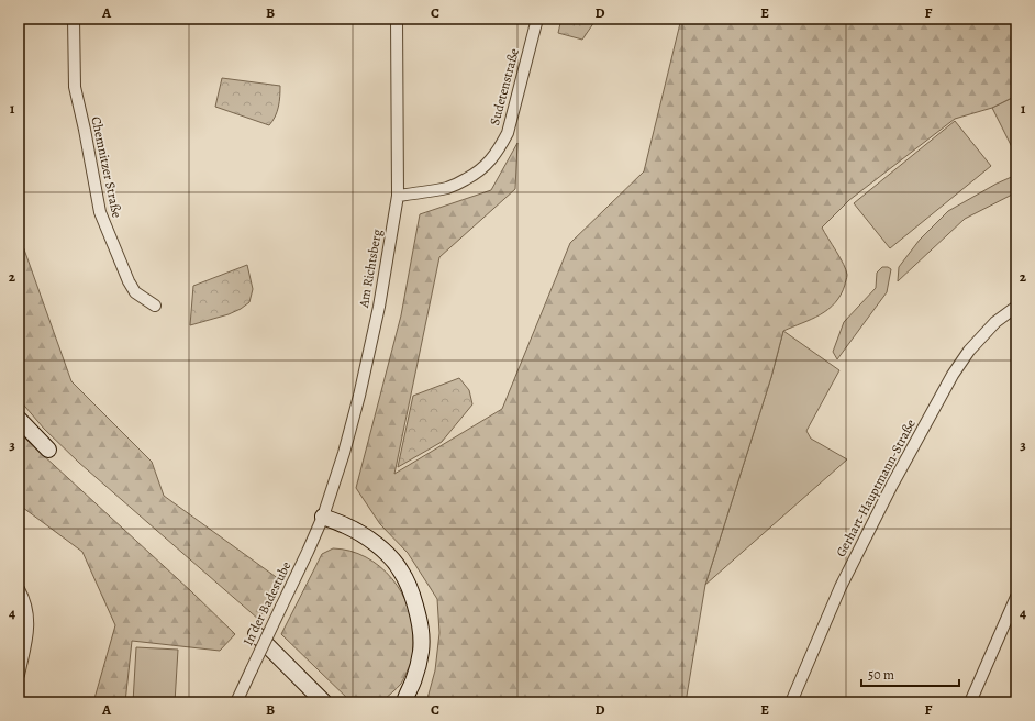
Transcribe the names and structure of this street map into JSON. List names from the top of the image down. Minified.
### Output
{"streets":{"street":["Sudetenstraße","Chemnitzer Straße","Am Richtsberg","Gerhart-Hauptmann-Straße","In der Badestube"]},"crossings":[["Sudetenstraße","Am Richtsberg"],["Am Richtsberg","In der Badestube"]],"scale_bar":"50 m","grid":{"columns":["A","B","C","D","E","F"],"rows":["1","2","3","4"]}}
